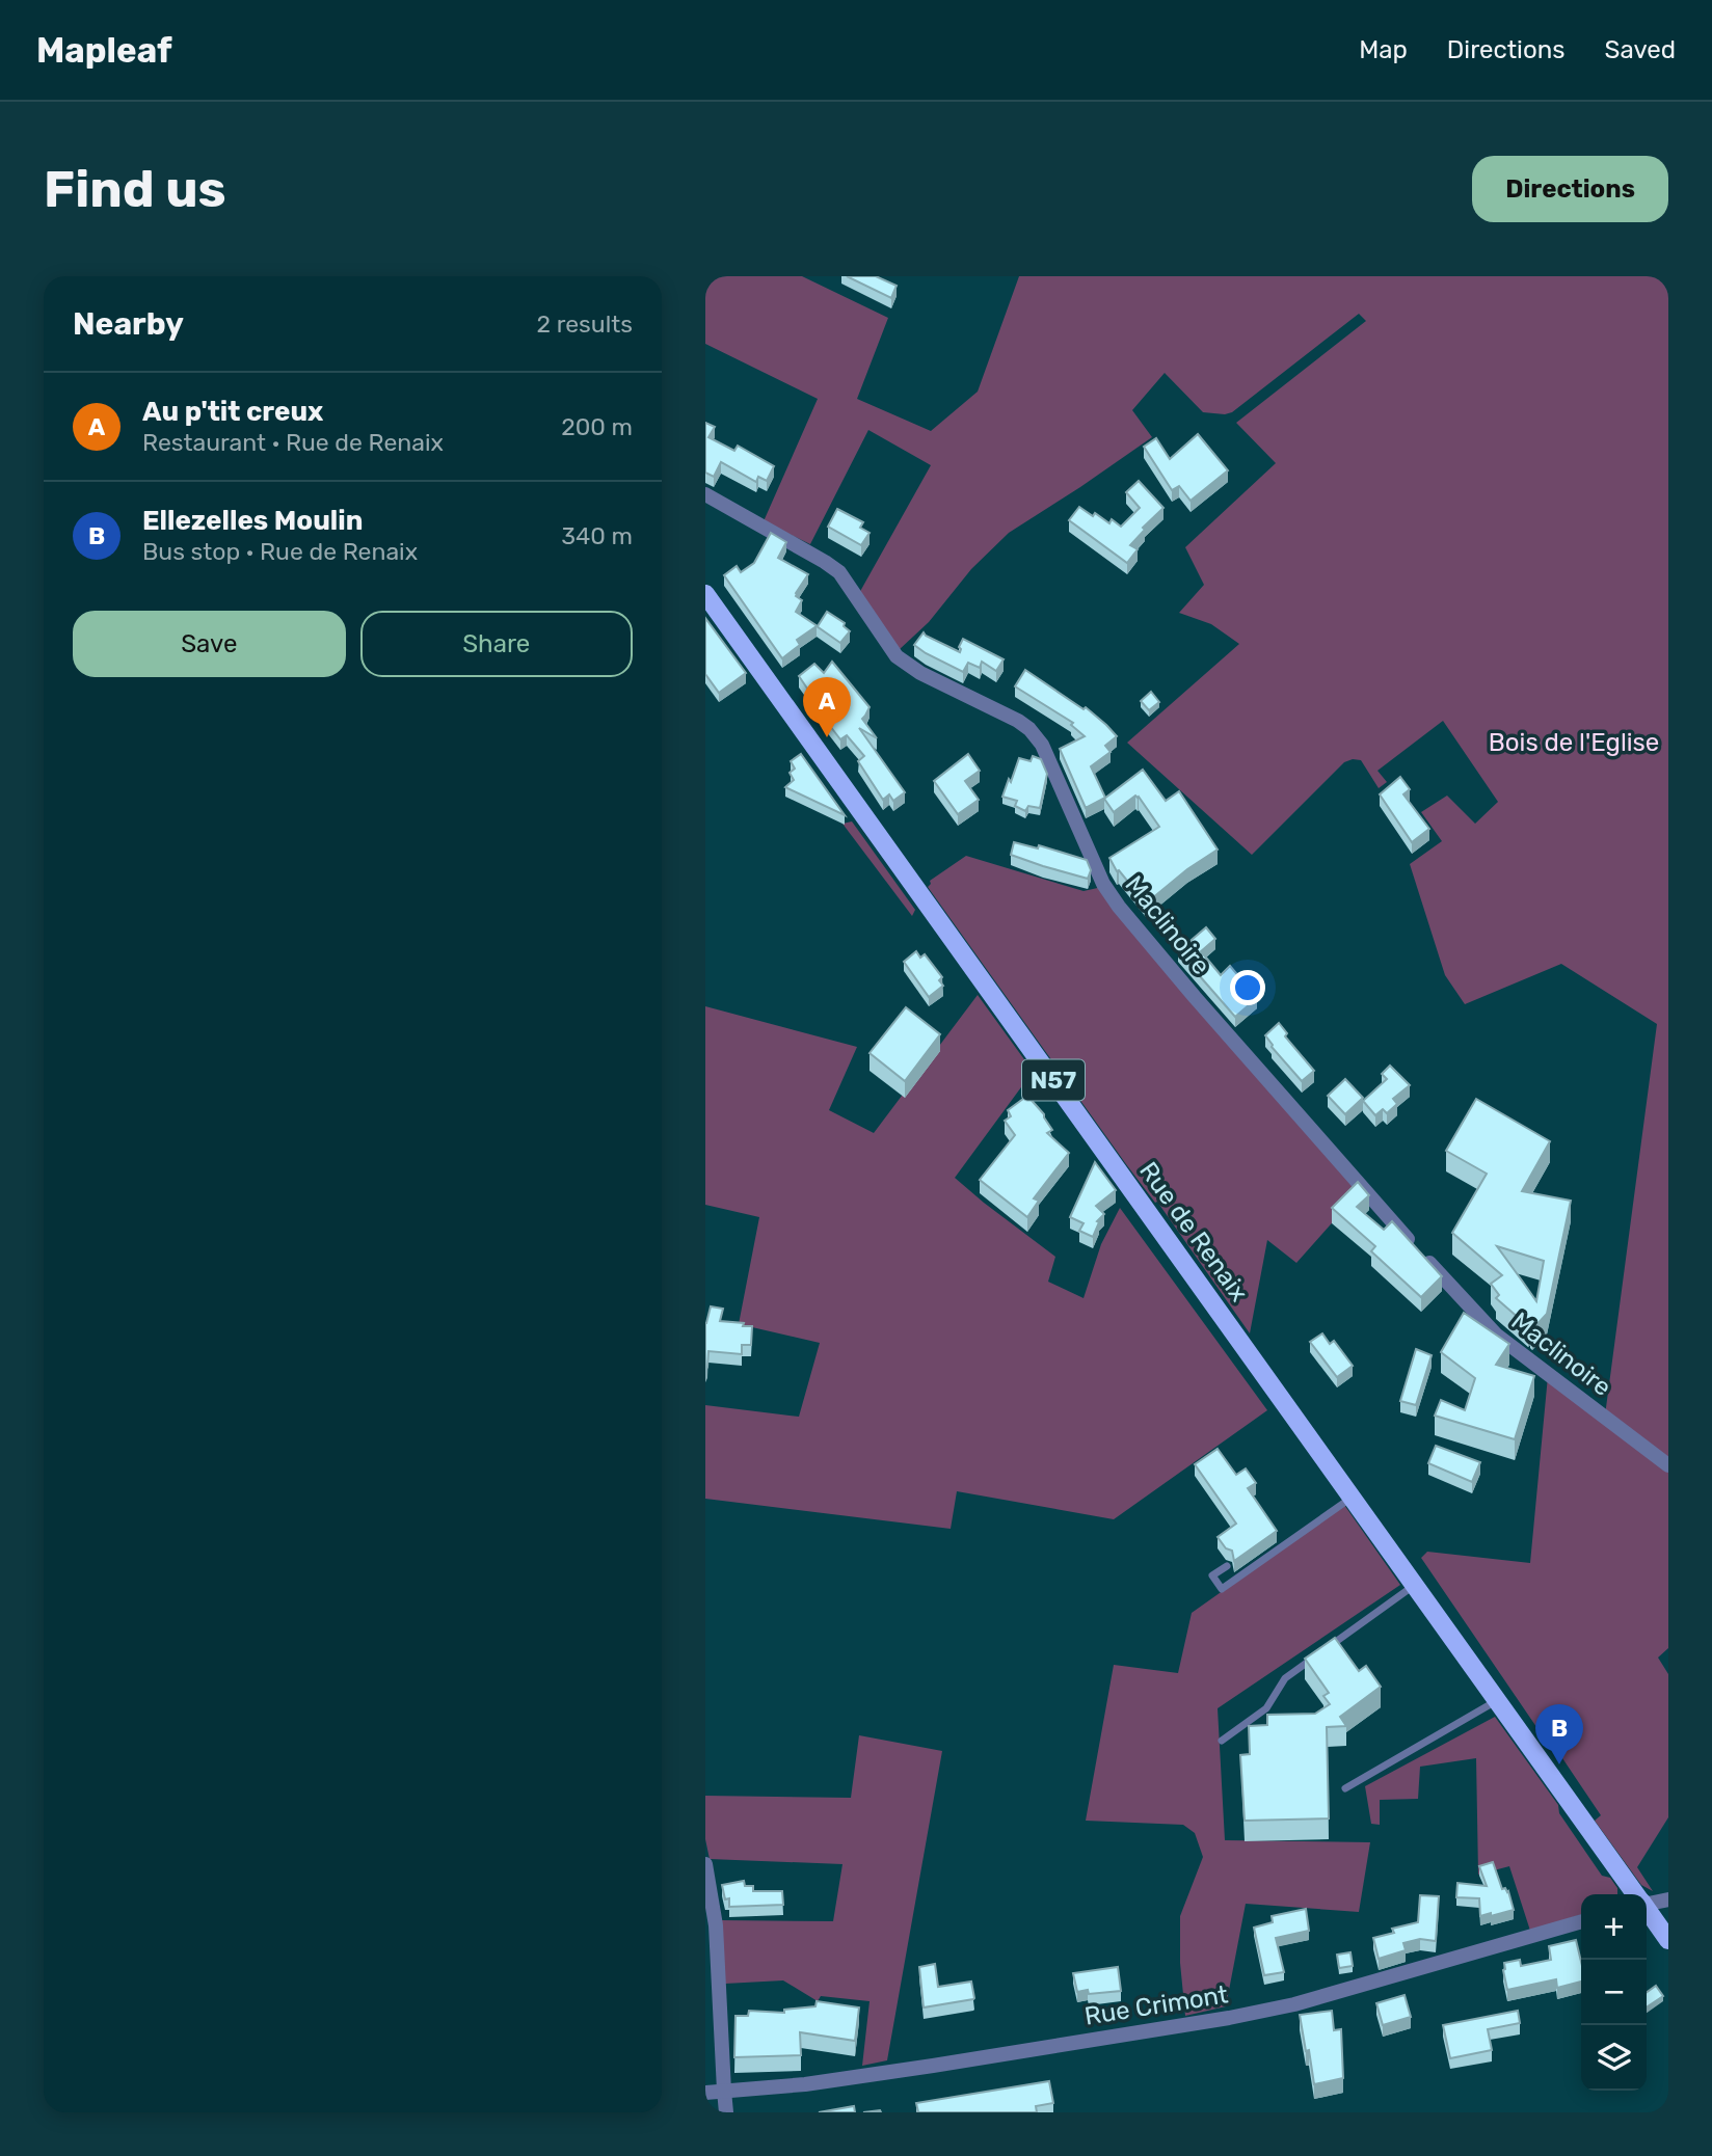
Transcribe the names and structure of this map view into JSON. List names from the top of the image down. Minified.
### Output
{"streets":{"main road":["N57","Rue de Renaix"],"street":["Maclinoire","Rue Crimont"]},"parks":["Bois de l'Eglise"],"page":{"header":"Mapleaf","nav":["Map","Directions","Saved"],"buttons":["Directions",["Save","Share"]],"title":"Find us","heading":["Nearby","2 results"],"list":[{"mark":"A","name":"Au p'tit creux","note":"Restaurant · Rue de Renaix","value":"200 m"},{"mark":"B","name":"Ellezelles Moulin","note":"Bus stop · Rue de Renaix","value":"340 m"}],"pins":["A","B"],"map_buttons":["+","−"]}}
